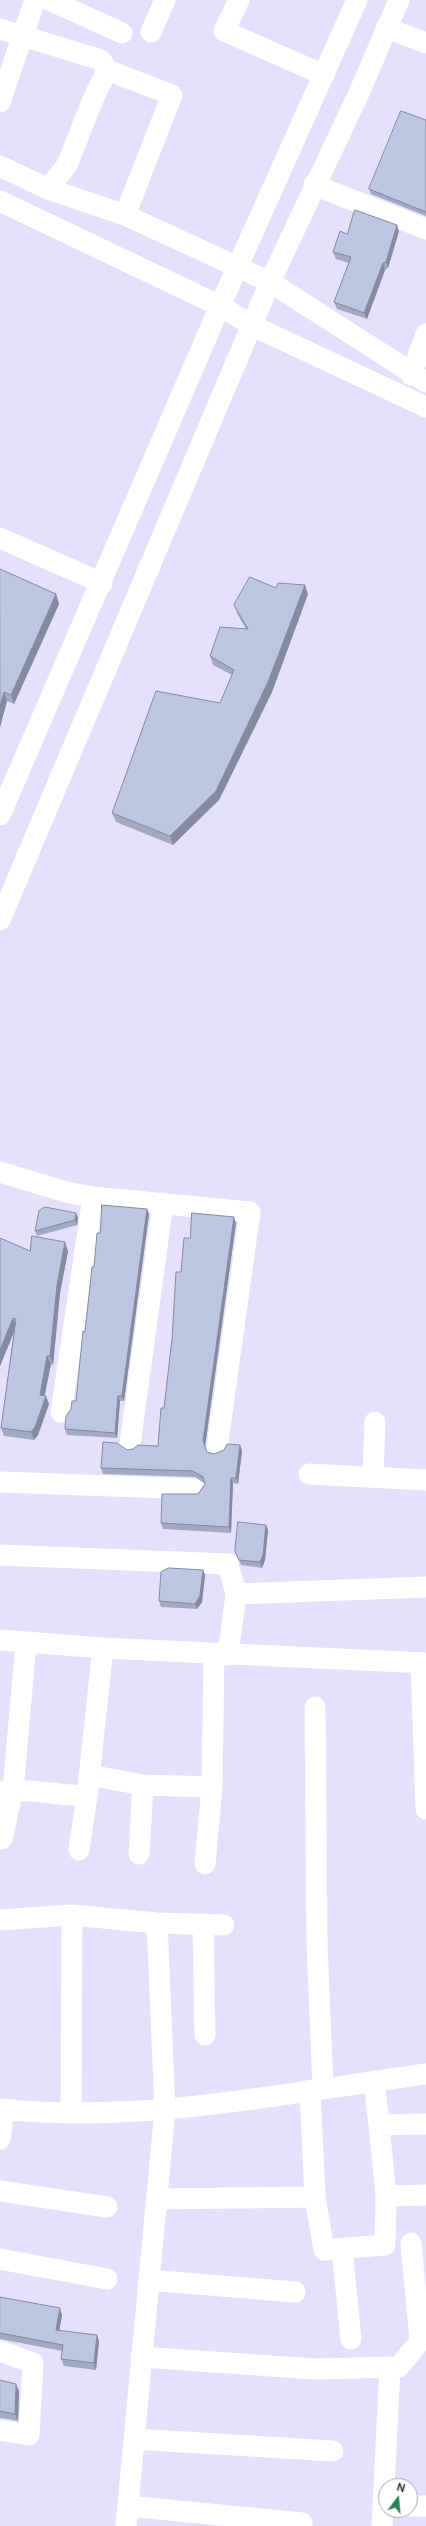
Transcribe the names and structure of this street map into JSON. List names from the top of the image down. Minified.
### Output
{"north":"top"}
